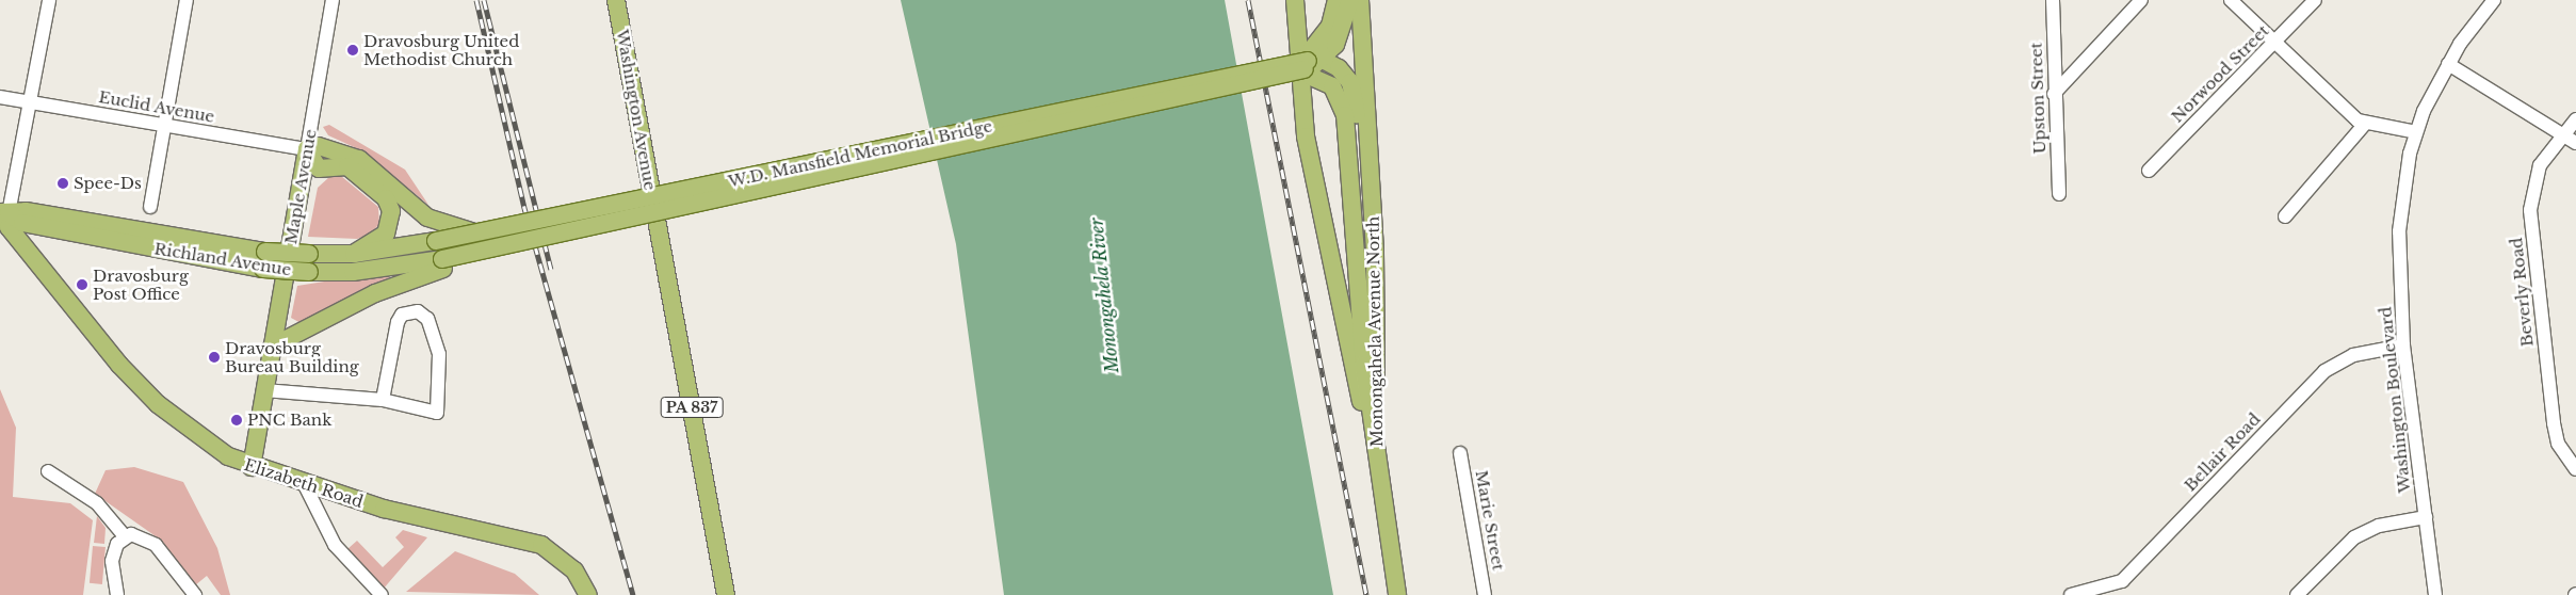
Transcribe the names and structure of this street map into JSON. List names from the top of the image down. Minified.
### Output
{"streets":{"main road":["Washington Avenue","W.D. Mansfield Memorial Bridge","Maple Avenue","Richland Avenue","Monongahela Avenue North","PA 837","Elizabeth Road"],"street":["Norwood Street","Upston Street","Euclid Avenue","Beverly Road","Washington Boulevard","Bellair Road","Marie Street"]},"crossings":[["Euclid Avenue","Maple Avenue"],["Washington Avenue","W.D. Mansfield Memorial Bridge"],["Washington Avenue","PA 837"],["W.D. Mansfield Memorial Bridge","Richland Avenue"],["W.D. Mansfield Memorial Bridge","PA 837"],["Maple Avenue","Elizabeth Road"],["Richland Avenue","Elizabeth Road"],["Washington Boulevard","Bellair Road"]],"water":["Monongahela River"],"places":["Dravosburg United Methodist Church","Spee-Ds","Dravosburg Post Office","Dravosburg Bureau Building","PNC Bank"]}
